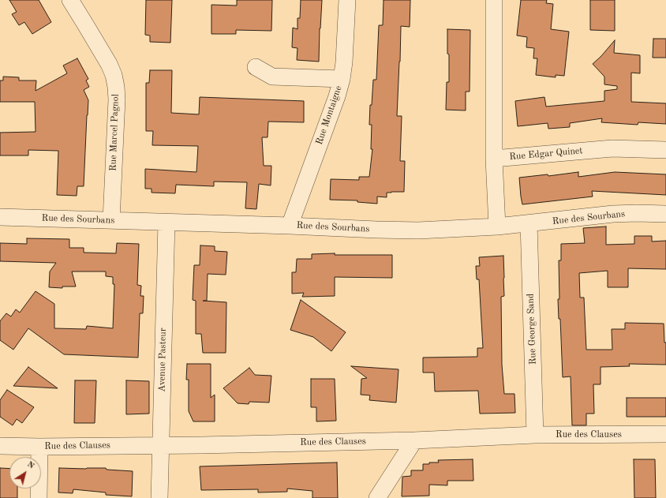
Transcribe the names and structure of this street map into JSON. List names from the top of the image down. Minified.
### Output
{"streets":{"street":["Rue Montaigne","Rue Marcel Pagnol","Rue Edgar Quinet","Rue des Sourbans","Rue George Sand","Avenue Pasteur","Rue des Clauses"]},"crossings":[["Rue Montaigne","Rue des Sourbans"],["Rue Marcel Pagnol","Rue des Sourbans"],["Rue des Sourbans","Rue George Sand"],["Rue des Sourbans","Avenue Pasteur"],["Rue George Sand","Rue des Clauses"],["Avenue Pasteur","Rue des Clauses"]],"north":"top right"}
